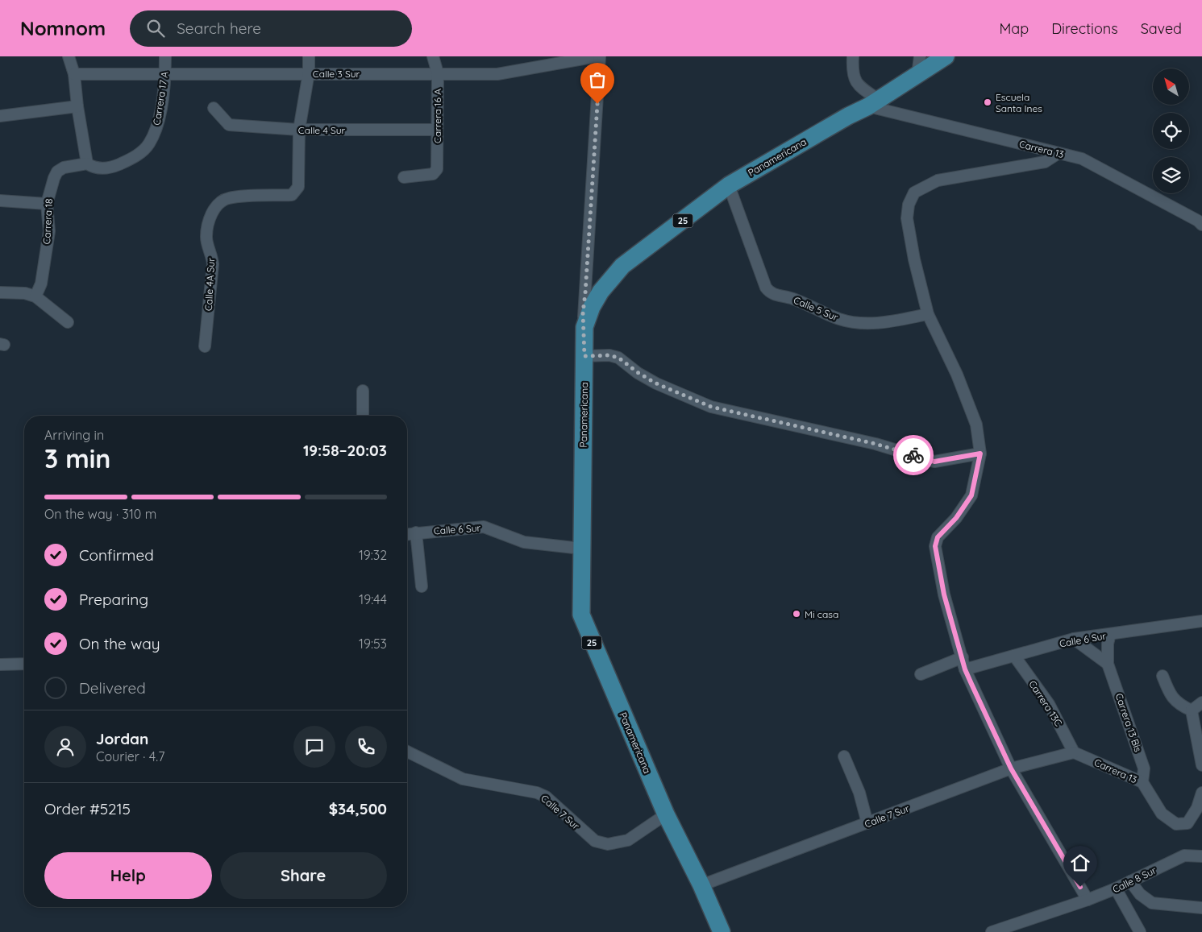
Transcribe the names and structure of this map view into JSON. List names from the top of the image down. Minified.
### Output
{"streets":{"main road":["Panamericana","25"],"street":["Calle 3 Sur","Carrera 17 A","Carrera 16 A","Calle 4 Sur","Carrera 13","Carrera 18","Calle 4A Sur","Calle 5 Sur","Calle 6 Sur","Carrera 13C","Carrera 13 Bis","Calle 7 Sur","Calle 8 Sur"]},"crossings":[["Calle 3 Sur","Carrera 17 A"],["Calle 3 Sur","Carrera 16 A"],["Carrera 17 A","Carrera 18"],["Carrera 16 A","Calle 4 Sur"],["Calle 4 Sur","Calle 4A Sur"],["Carrera 13","Panamericana"],["Carrera 13","Carrera 13C"],["Carrera 13","Carrera 13 Bis"],["Carrera 13","Calle 7 Sur"],["Panamericana","Calle 5 Sur"],["Panamericana","Calle 6 Sur"],["Panamericana","Calle 7 Sur"],["Calle 6 Sur","Carrera 13C"],["Calle 6 Sur","Carrera 13 Bis"],["Carrera 13C","Calle 7 Sur"]],"places":["Escuela Santa Ines","Mi casa"],"north":"top left","page":{"header":"Nomnom","search":"Search here","nav":["Map","Directions","Saved"],"heading":["3 min","Arriving in","19:58–20:03"],"panel":["Jordan","Courier · 4.7","Order #5215","$34,500"],"bar":"On the way · 310 m","list":[["Confirmed","19:32"],["Preparing","19:44"],["On the way","19:53"],"Delivered"],"buttons":["Help","Share"]}}
